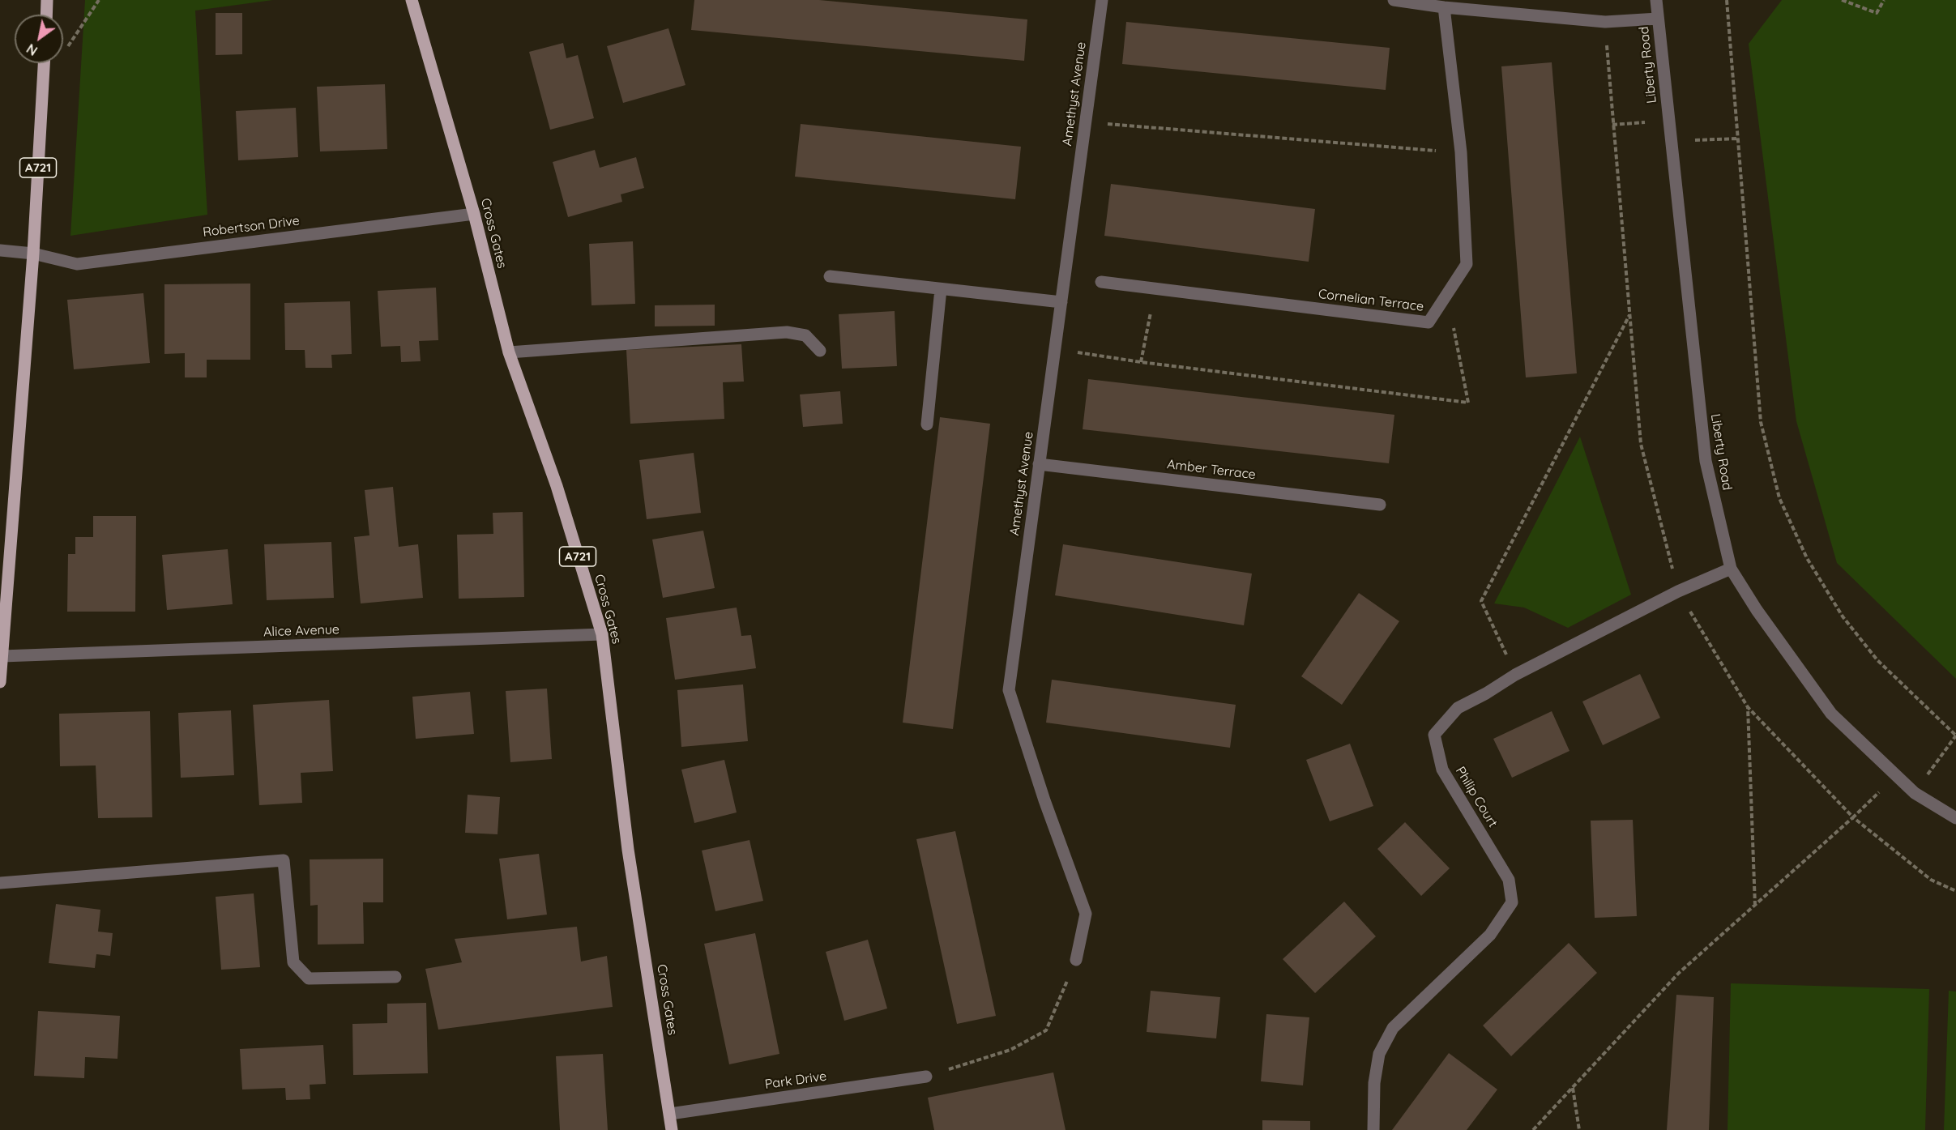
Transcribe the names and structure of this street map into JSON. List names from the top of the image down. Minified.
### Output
{"streets":{"main road":["A721","Cross Gates"],"street":["Liberty Road","Amethyst Avenue","Robertson Drive","Cornelian Terrace","Amber Terrace","Alice Avenue","Philip Court","Park Drive"]},"crossings":[["Liberty Road","Philip Court"],["Amethyst Avenue","Amber Terrace"],["A721","Robertson Drive"],["A721","Alice Avenue"],["Robertson Drive","Cross Gates"],["Cross Gates","Alice Avenue"],["Cross Gates","Park Drive"]],"north":"bottom left"}
